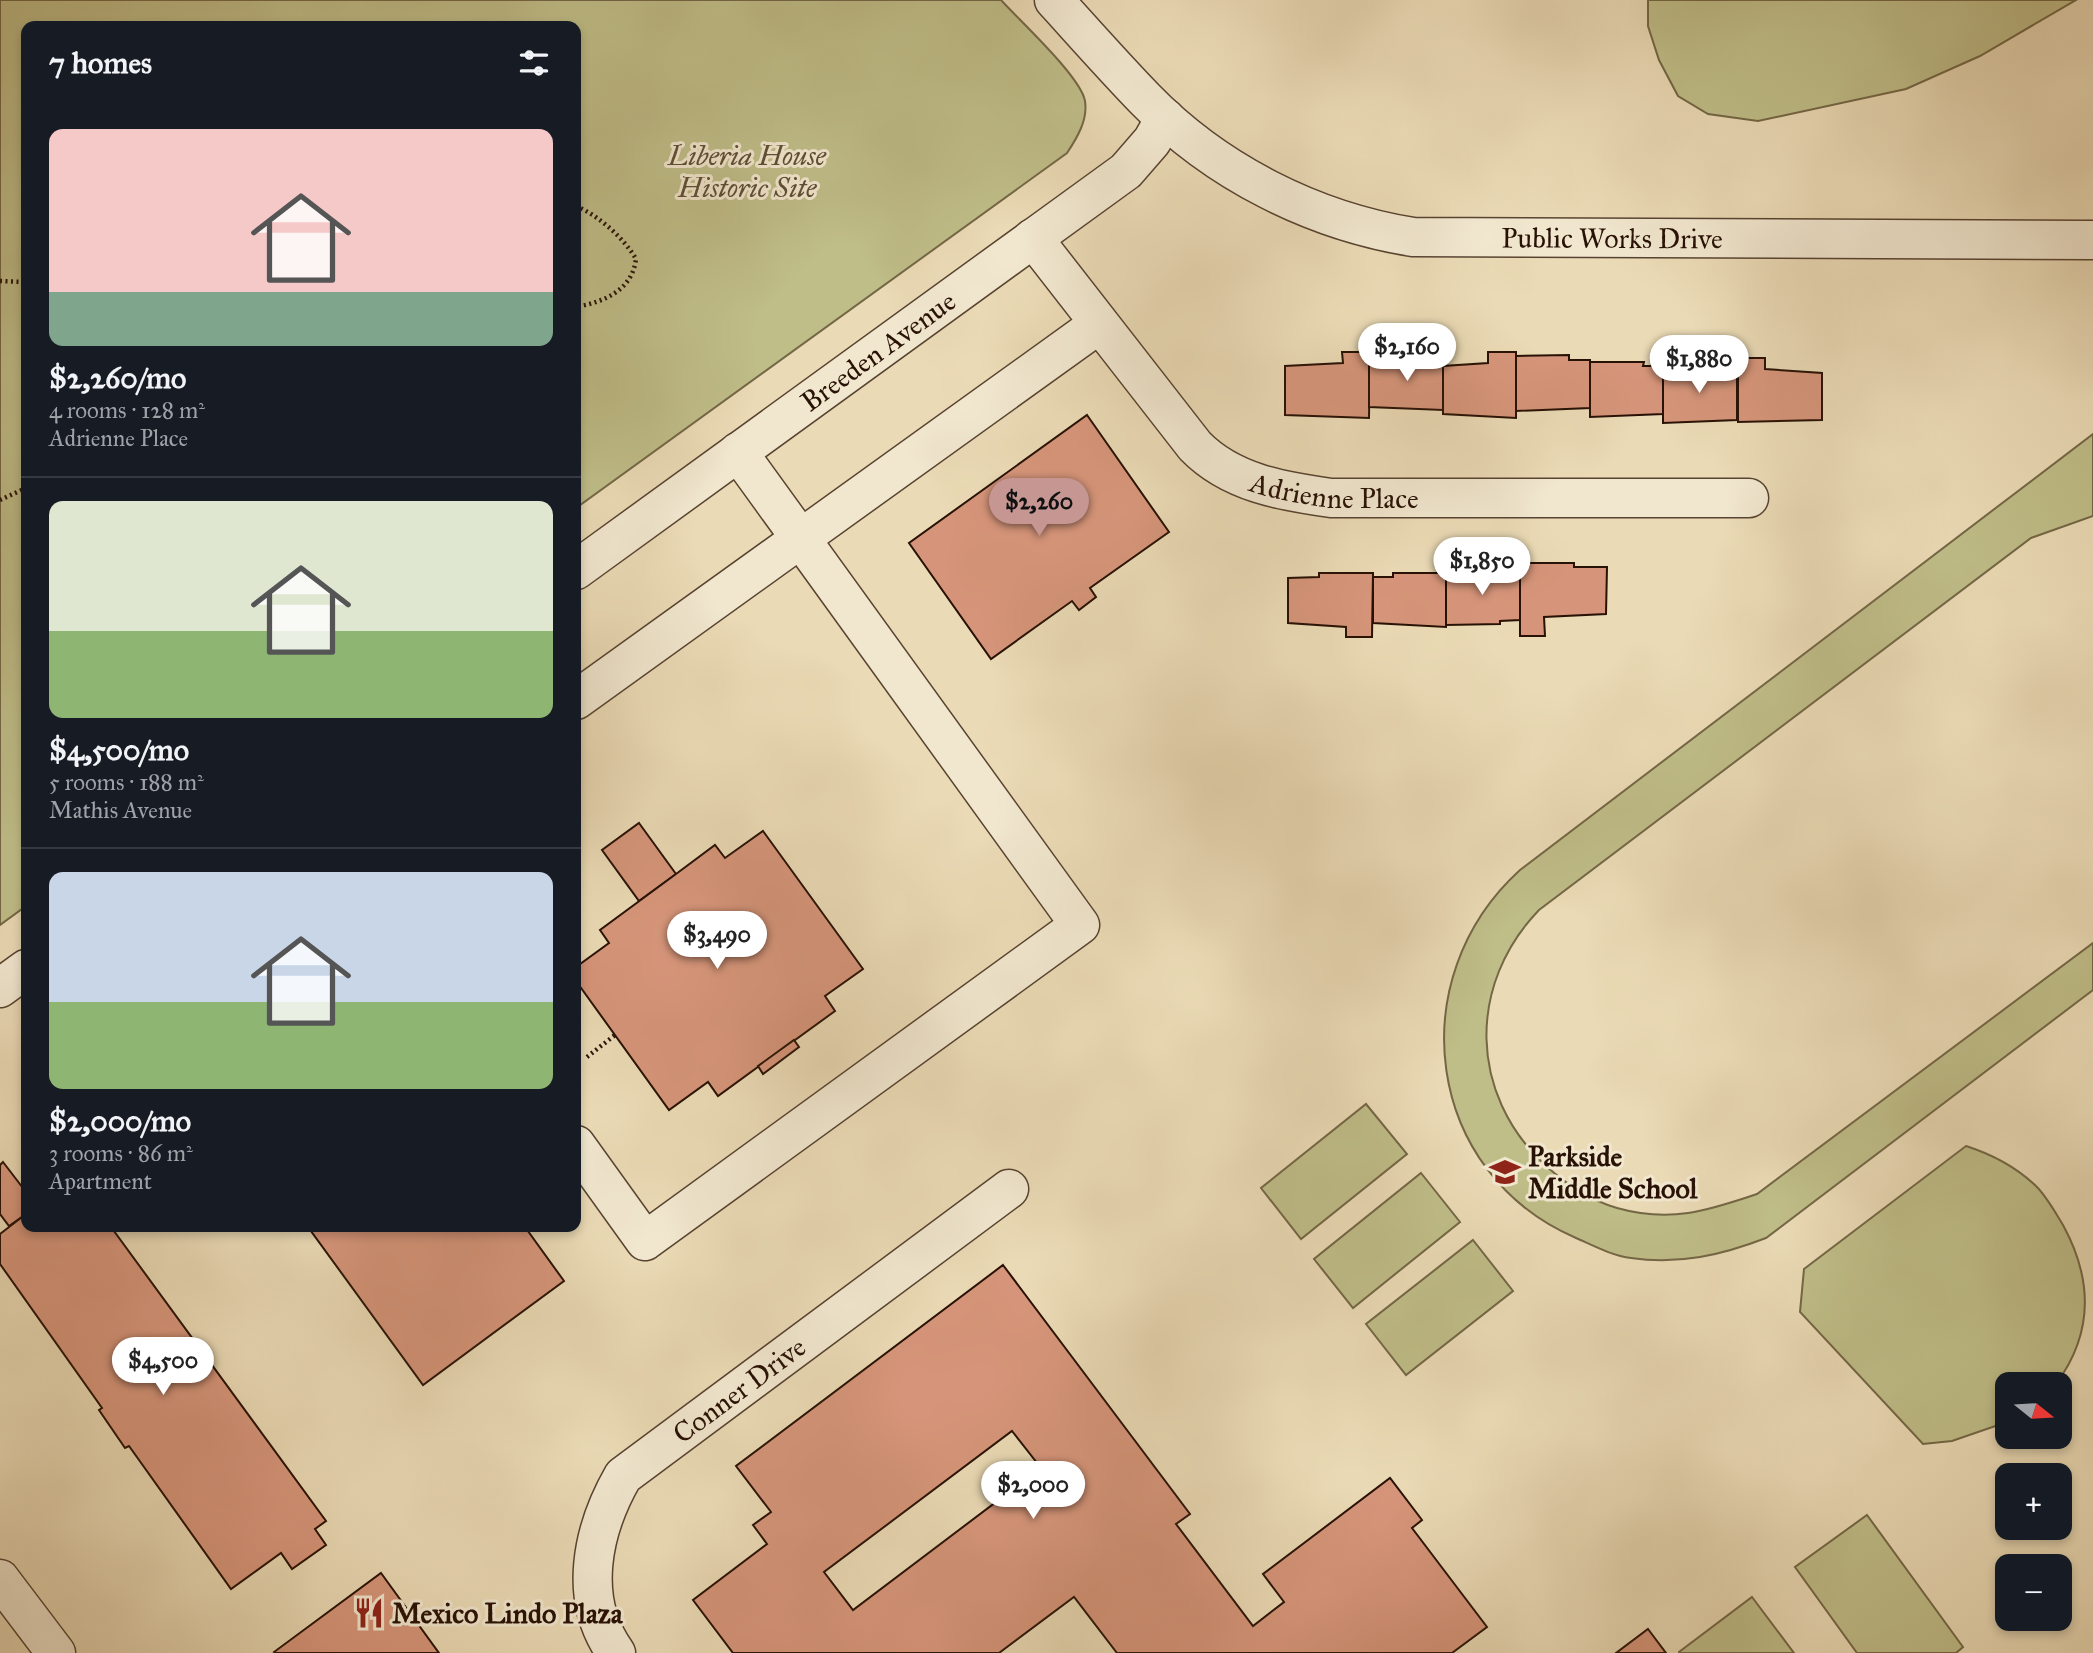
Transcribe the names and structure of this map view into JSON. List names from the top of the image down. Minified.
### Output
{"streets":{"street":["Public Works Drive","Breeden Avenue","Adrienne Place","Conner Drive"]},"crossings":[["Public Works Drive","Breeden Avenue"],["Breeden Avenue","Adrienne Place"]],"parks":["Liberia House Historic Site"],"places":{"school or university":["Parkside Middle School"],"restaurant":["Mexico Lindo Plaza"]},"north":"right","page":{"heading":"7 homes","list":[{"name":"$2,260/mo","note":"4 rooms · 128 m² · Adrienne Place"},{"name":"$4,500/mo","note":"5 rooms · 188 m² · Mathis Avenue"},{"name":"$2,000/mo","note":"3 rooms · 86 m² · Apartment"}],"price":["$2,160","$1,880","$2,260","$1,850","$3,490","$4,500","$2,000"],"map_buttons":["+","−"]}}
